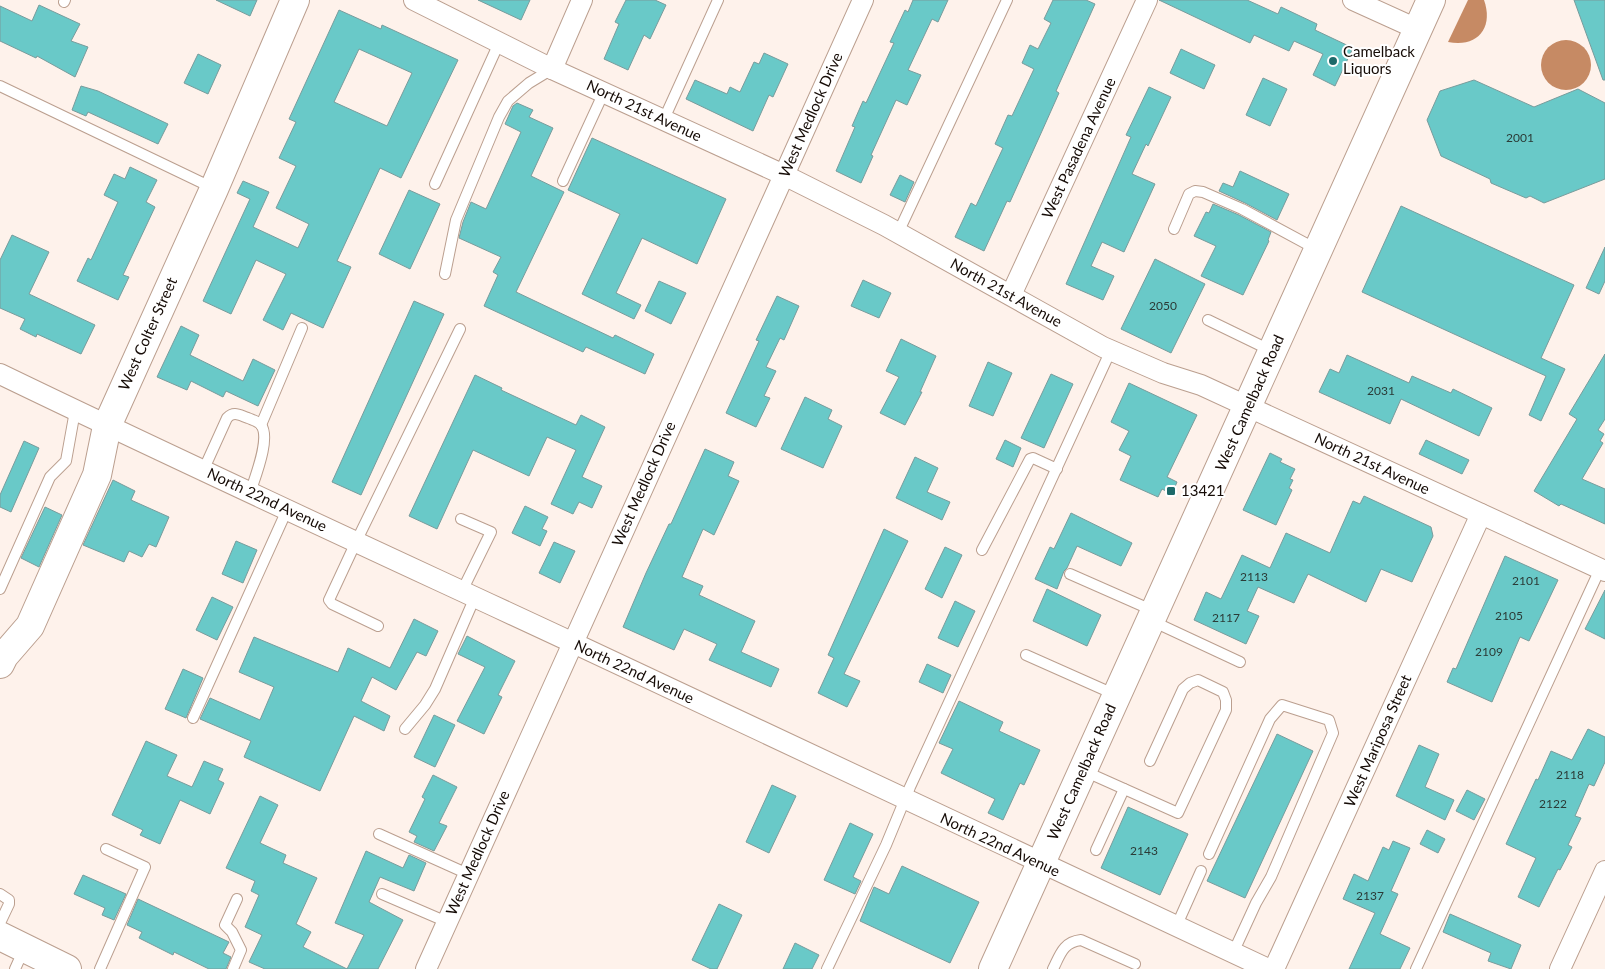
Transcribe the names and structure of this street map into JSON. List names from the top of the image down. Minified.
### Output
{"streets":{"main road":["West Colter Street","West Camelback Road"],"street":["North 21st Avenue","West Medlock Drive","West Pasadena Avenue","North 22nd Avenue","West Mariposa Street"]},"crossings":[["North 21st Avenue","West Medlock Drive"],["North 21st Avenue","West Pasadena Avenue"],["North 21st Avenue","West Camelback Road"],["North 21st Avenue","West Mariposa Street"],["West Medlock Drive","North 22nd Avenue"],["West Colter Street","North 22nd Avenue"],["West Camelback Road","North 22nd Avenue"]],"places":{"other":["Camelback Liquors"],"transit":["13421"]},"house_numbers":["2001","2050","2031","2113","2101","2105","2117","2109","2118","2122","2143","2137"]}
